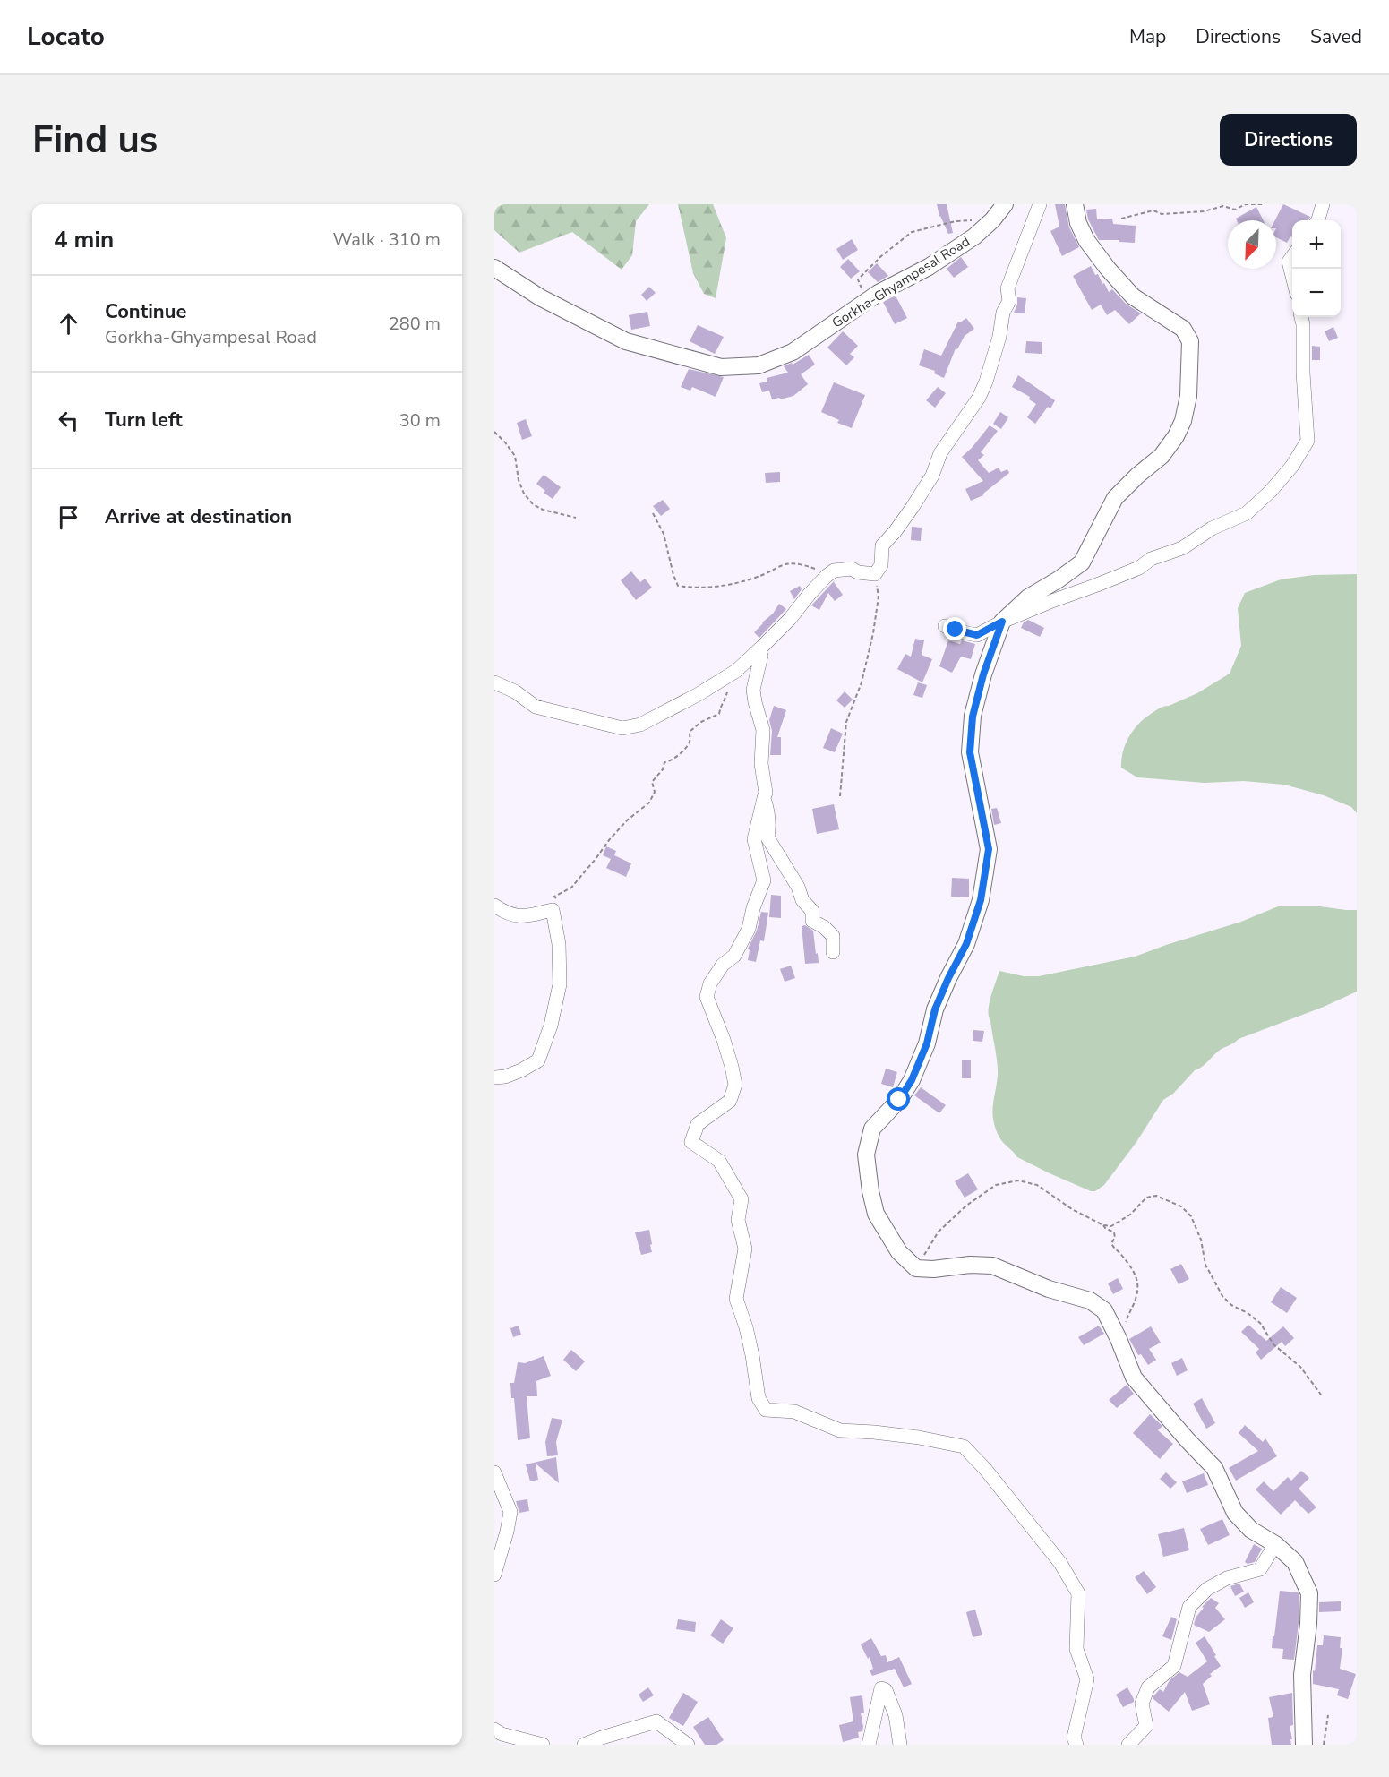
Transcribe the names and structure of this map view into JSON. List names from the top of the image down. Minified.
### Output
{"streets":{"main road":["Gorkha-Ghyampesal Road"]},"north":"bottom left","page":{"header":"Locato","nav":["Map","Directions","Saved"],"buttons":"Directions","title":"Find us","heading":["4 min","Walk · 310 m"],"map_buttons":["+","−"],"list":[["Continue","Gorkha-Ghyampesal Road","280 m"],["Turn left","30 m"],"Arrive at destination"]}}
